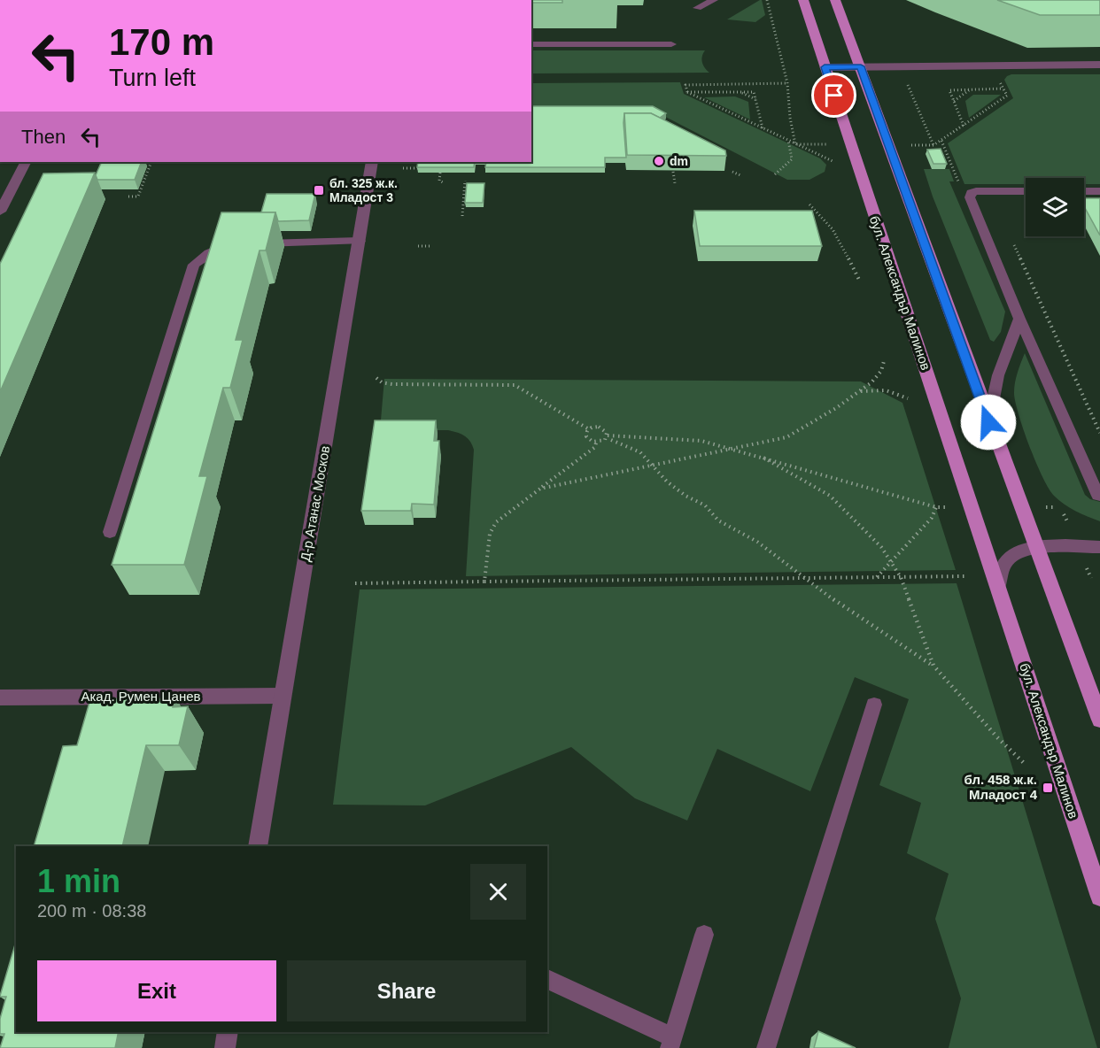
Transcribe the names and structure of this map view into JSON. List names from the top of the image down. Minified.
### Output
{"streets":{"main road":["бул. Александър Малинов"],"street":["Д-р Атанас Москов","Акад. Румен Цанев"]},"crossings":[["Д-р Атанас Москов","Акад. Румен Цанев"]],"places":{"other":["dm"],"transit":["бл. 325 ж.к. Младост 3","бл. 458 ж.к. Младост 4"]},"page":{"turn":["170 m","Turn left"],"then":"Then","heading":["1 min","200 m · 08:38"],"buttons":["Exit","Share"]}}
